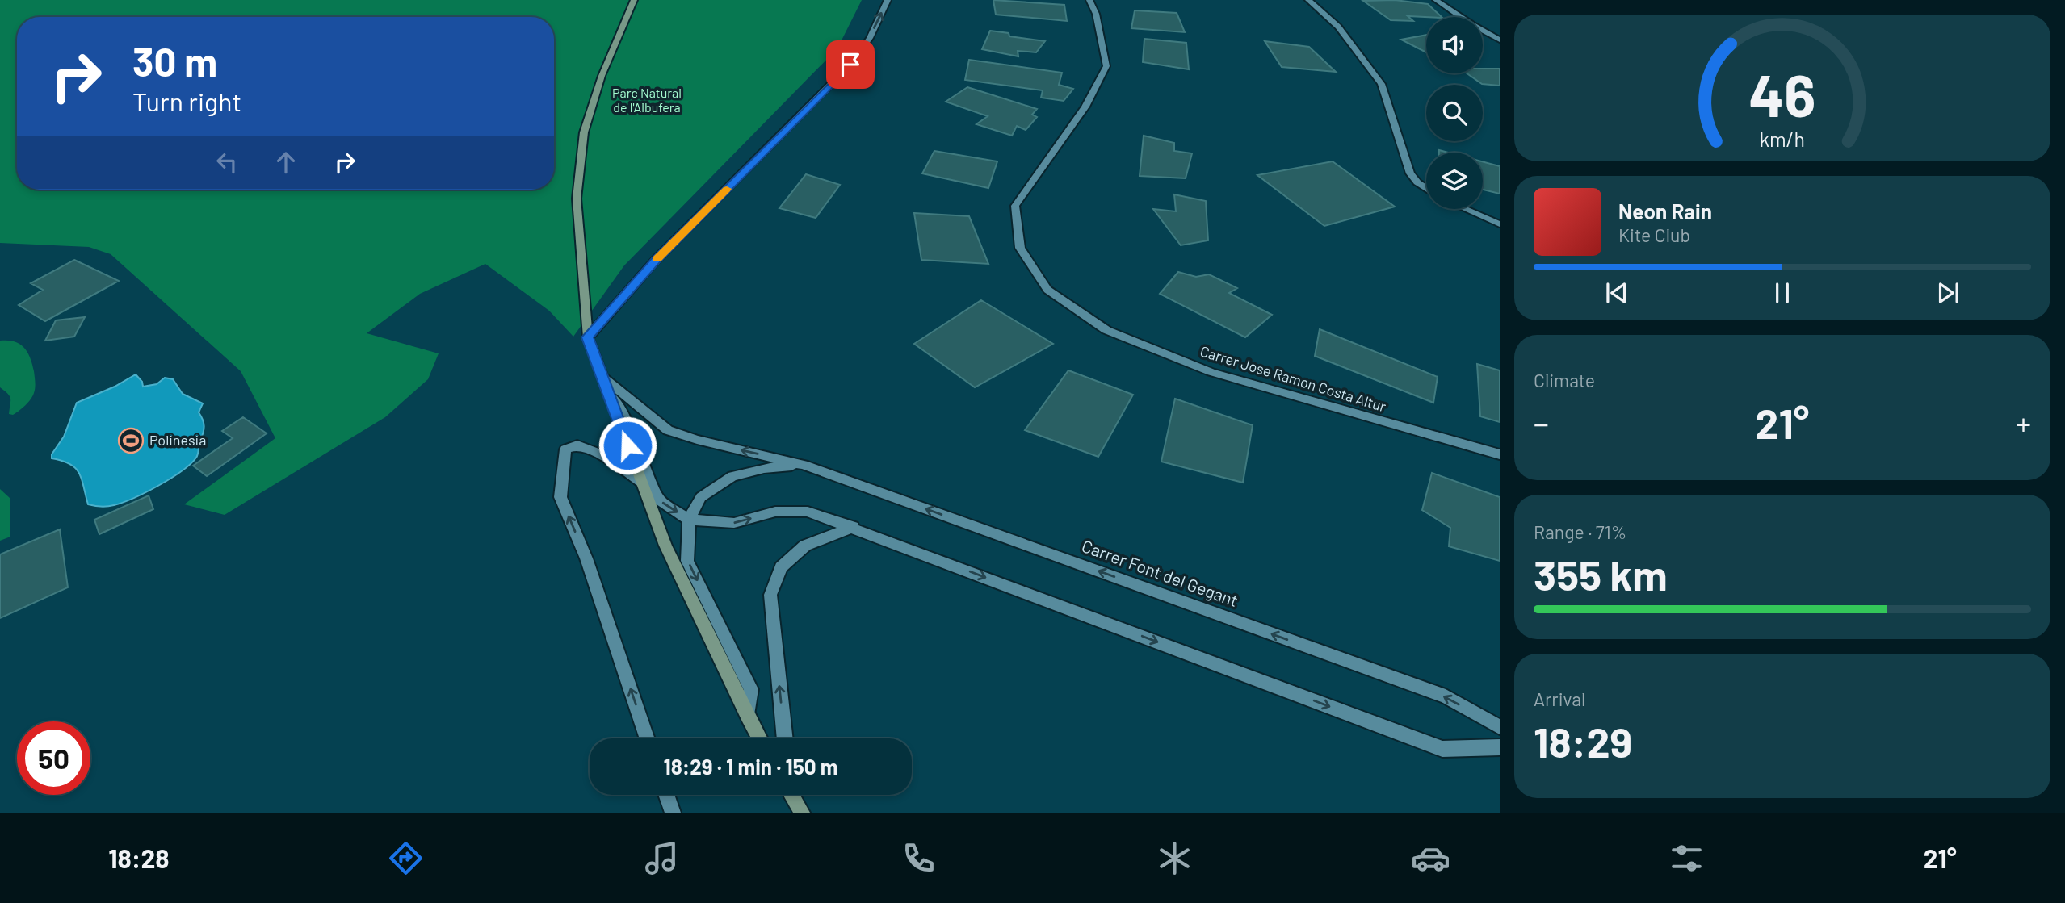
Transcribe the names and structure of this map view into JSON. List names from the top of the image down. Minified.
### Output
{"streets":{"street":["Carrer Jose Ramon Costa Altur","Carrer Font del Gegant"]},"parks":["Parc Natural de l'Albufera"],"places":{"sports":["Polinesia"]},"page":{"turn":["30 m","Turn right"],"song":["Neon Rain","Kite Club"],"tile":["Climate",["Range · 71%","355 km"],["Arrival","18:29"]],"heat":["−","21°","+"],"limit":"50","trip":"18:29 · 1 min · 150 m","tabs":["18:28","21°"],"gauge":["46","km/h"]}}
